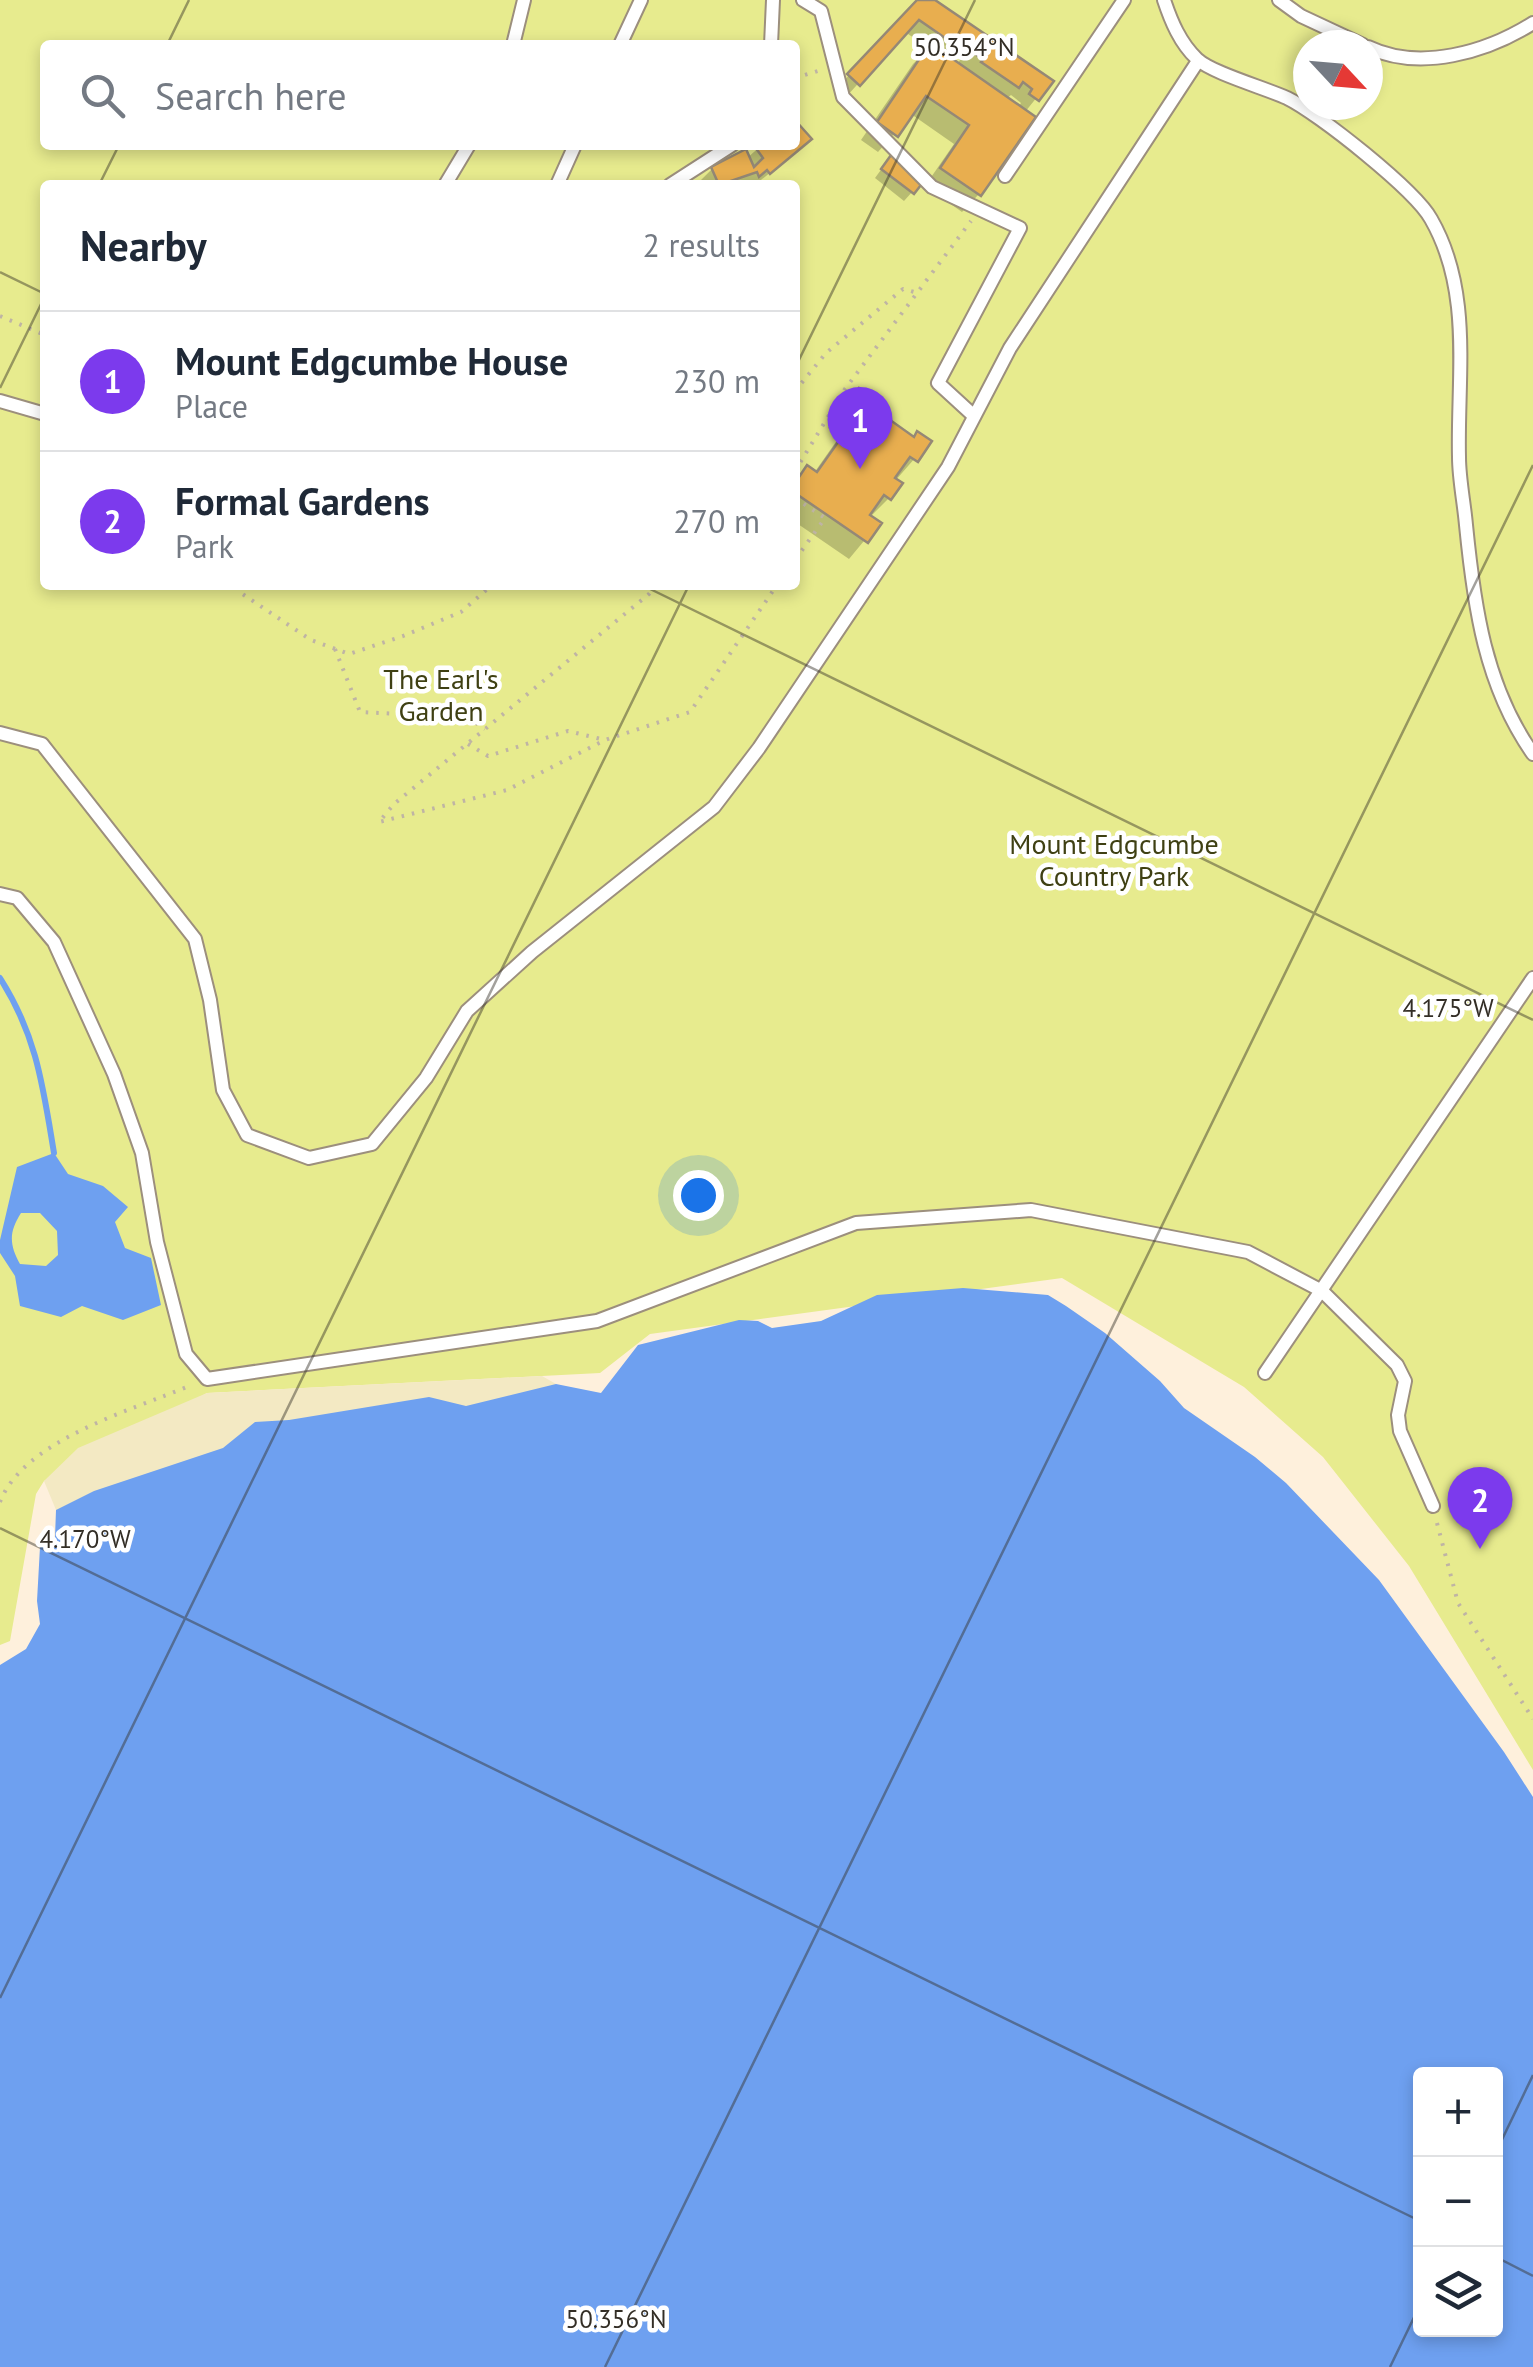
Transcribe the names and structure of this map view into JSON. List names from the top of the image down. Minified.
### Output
{"parks":["The Earl's Garden","Mount Edgcumbe Country Park"],"north":"bottom right","page":{"search":"Search here","heading":["Nearby","2 results"],"list":[{"mark":"1","name":"Mount Edgcumbe House","note":"Place","value":"230 m"},{"mark":"2","name":"Formal Gardens","note":"Park","value":"270 m"}],"pins":["1","2"],"map_buttons":["+","−"]},"coordinates":["50.354°N","4.175°W","4.170°W","50.356°N"]}
